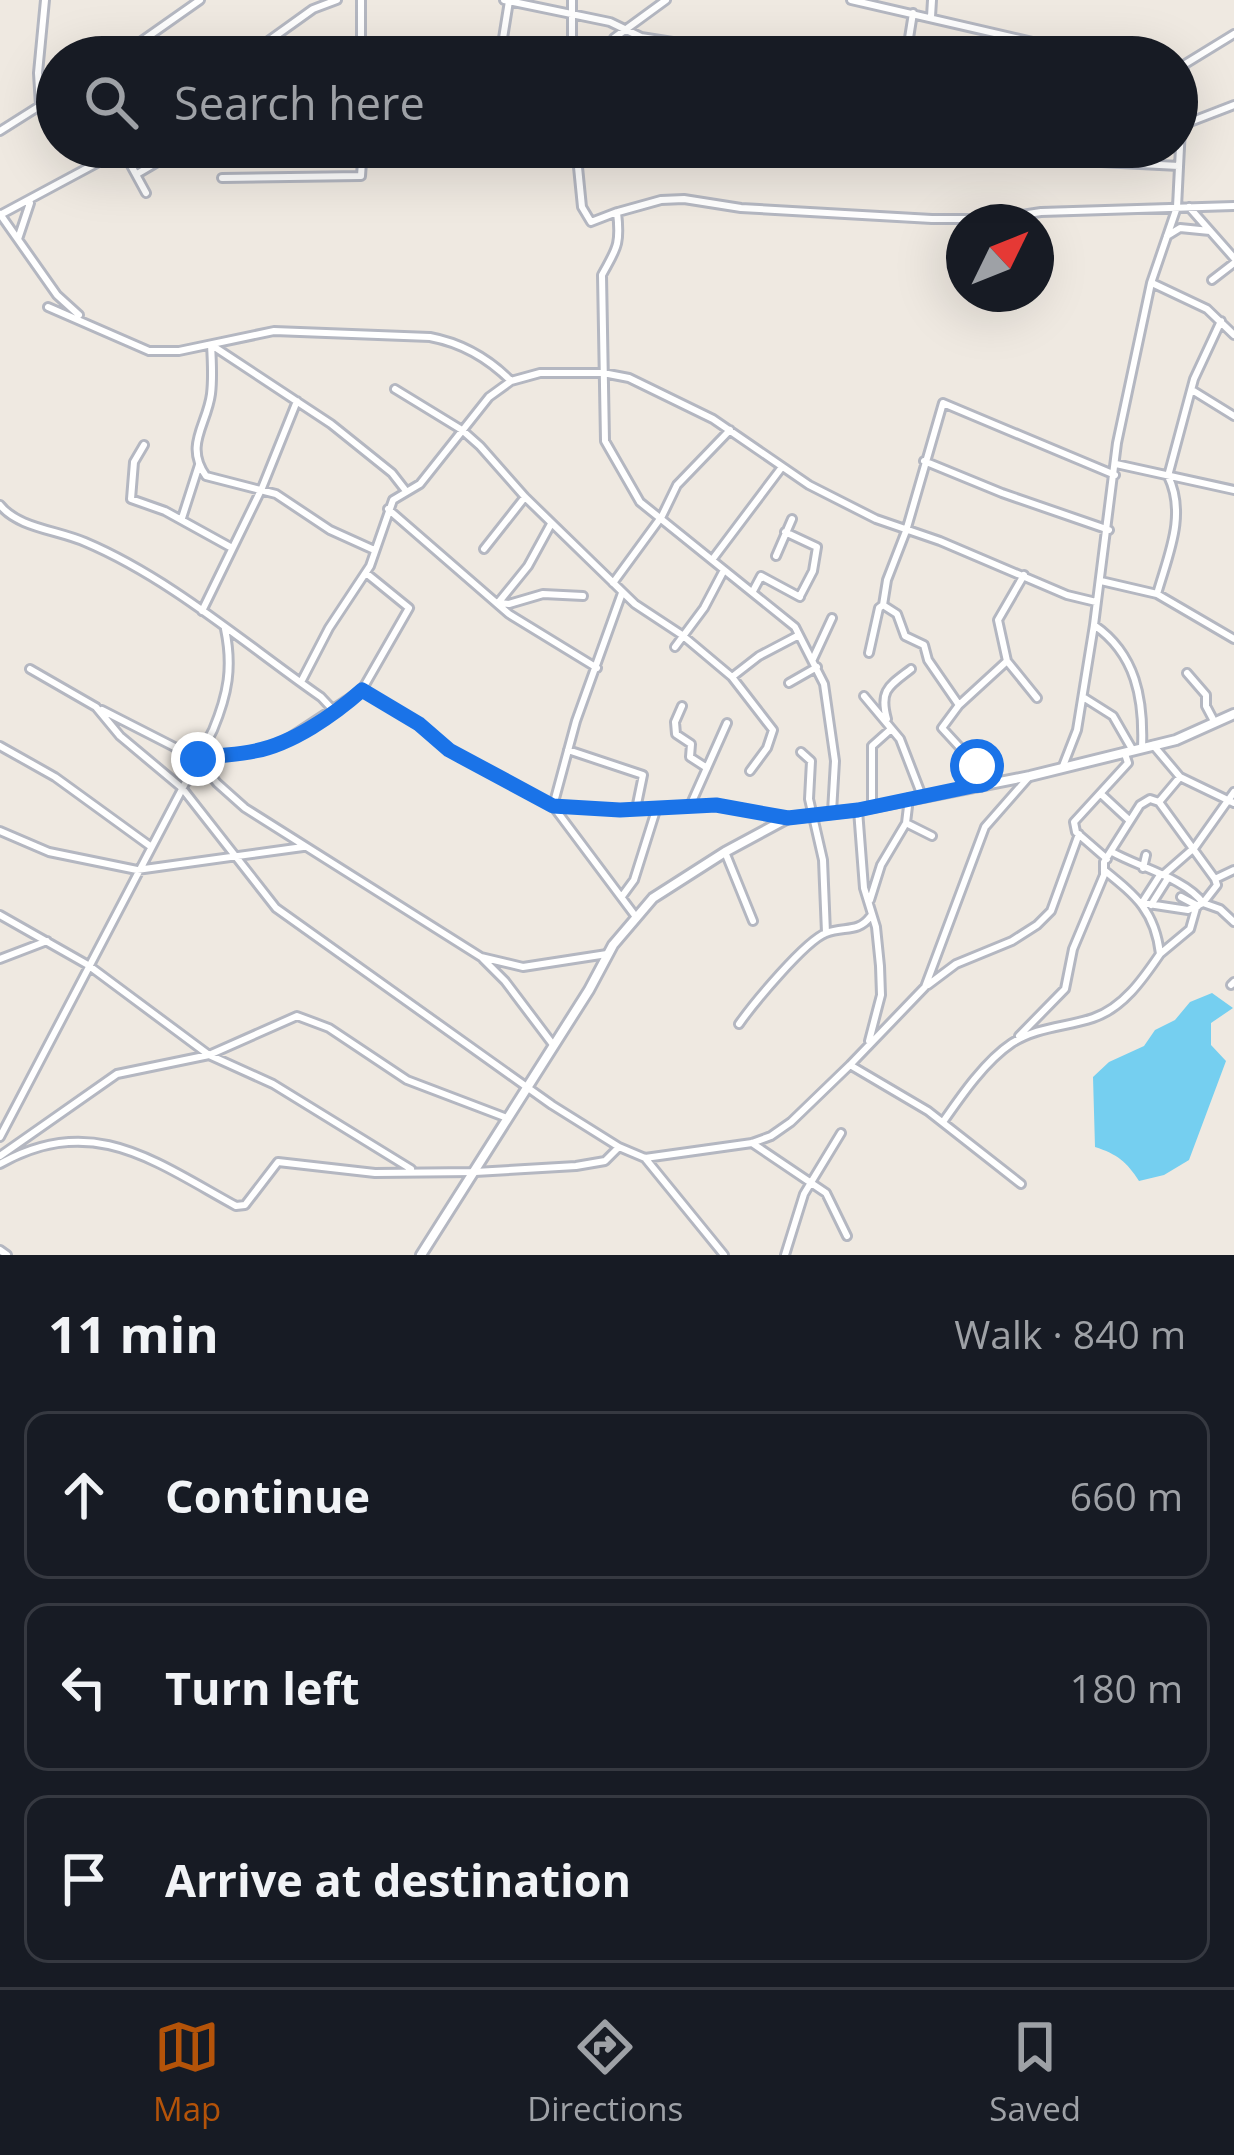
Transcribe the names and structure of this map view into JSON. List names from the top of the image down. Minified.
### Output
{"north":"top right","page":{"search":"Search here","heading":["11 min","Walk · 840 m"],"list":[["Continue","660 m"],["Turn left","180 m"],"Arrive at destination"],"nav":["Map","Directions","Saved"]}}
